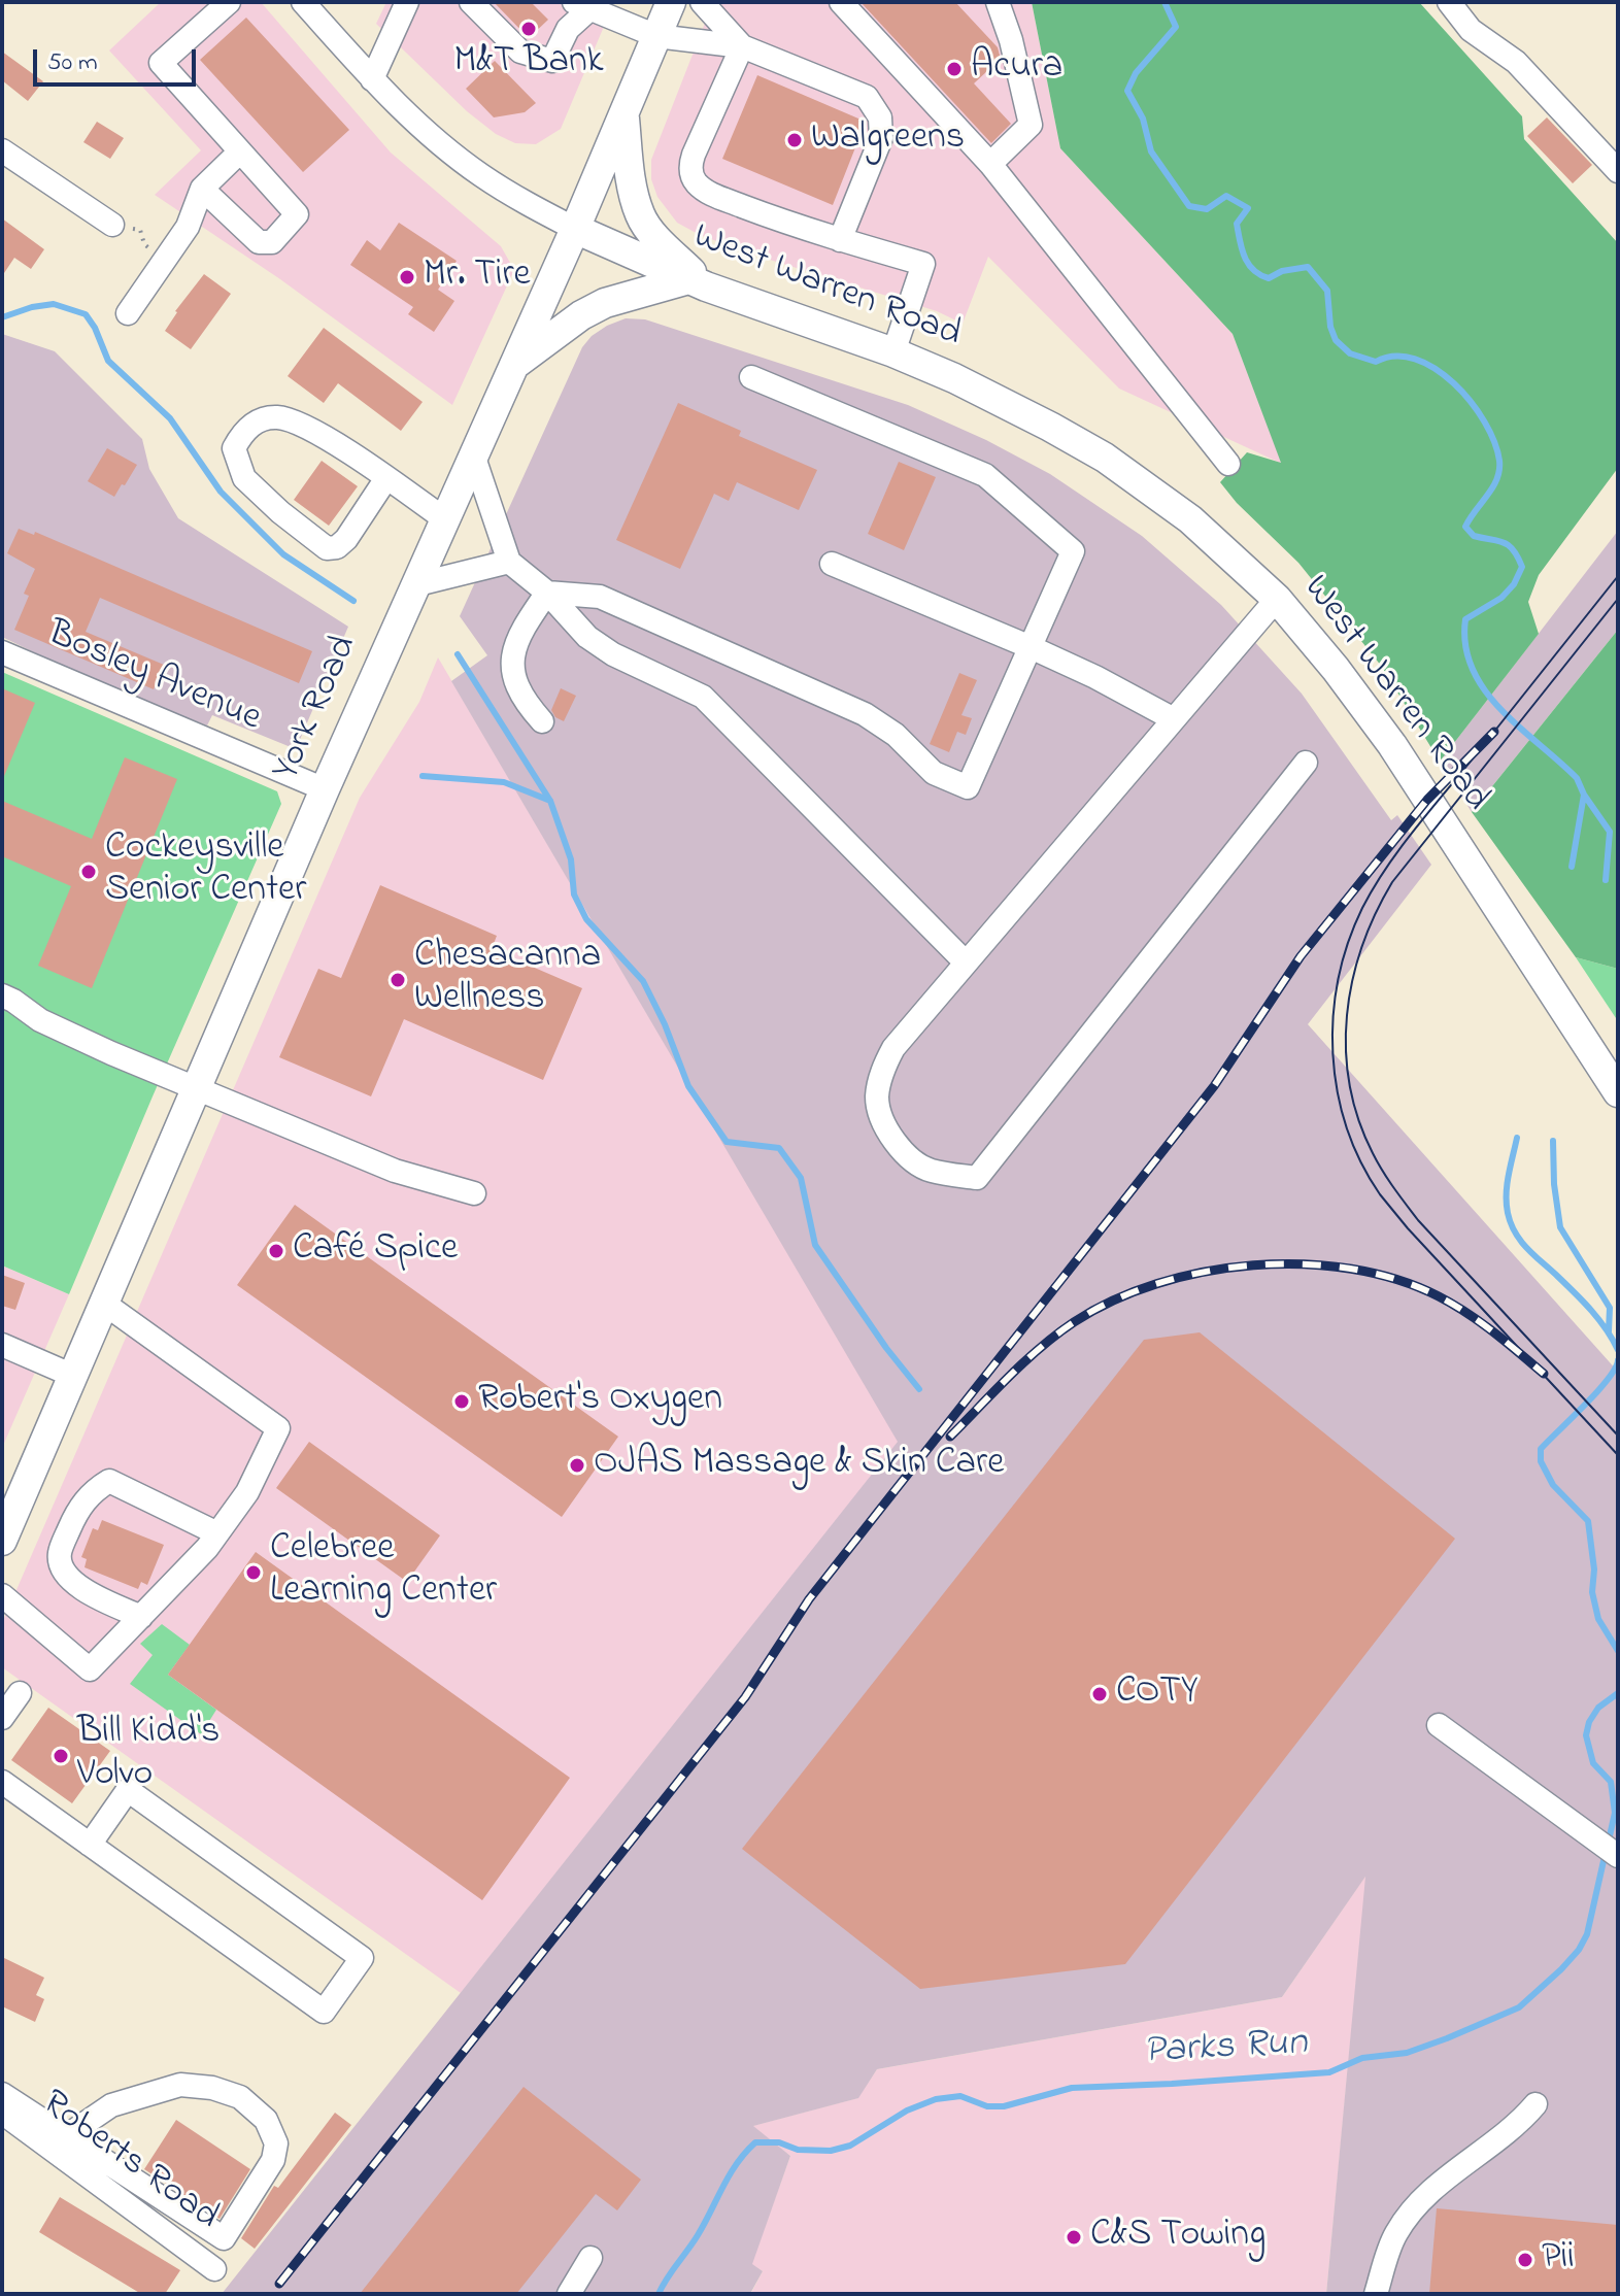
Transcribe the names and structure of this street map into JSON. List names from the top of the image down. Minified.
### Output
{"streets":{"main road":["West Warren Road","York Road"],"street":["Bosley Avenue","Roberts Road"]},"crossings":[["West Warren Road","York Road"],["Bosley Avenue","York Road"]],"water":["Parks Run"],"places":["M&T Bank","Acura","Walgreens","Mr. Tire","Cockeysville Senior Center","Chesacanna Wellness","Café Spice","Robert's Oxygen","OJAS Massage & Skin Care","Celebree Learning Center","COTY","Bill Kidd's Volvo","C&S Towing","Pii"],"scale_bar":"50 m"}
